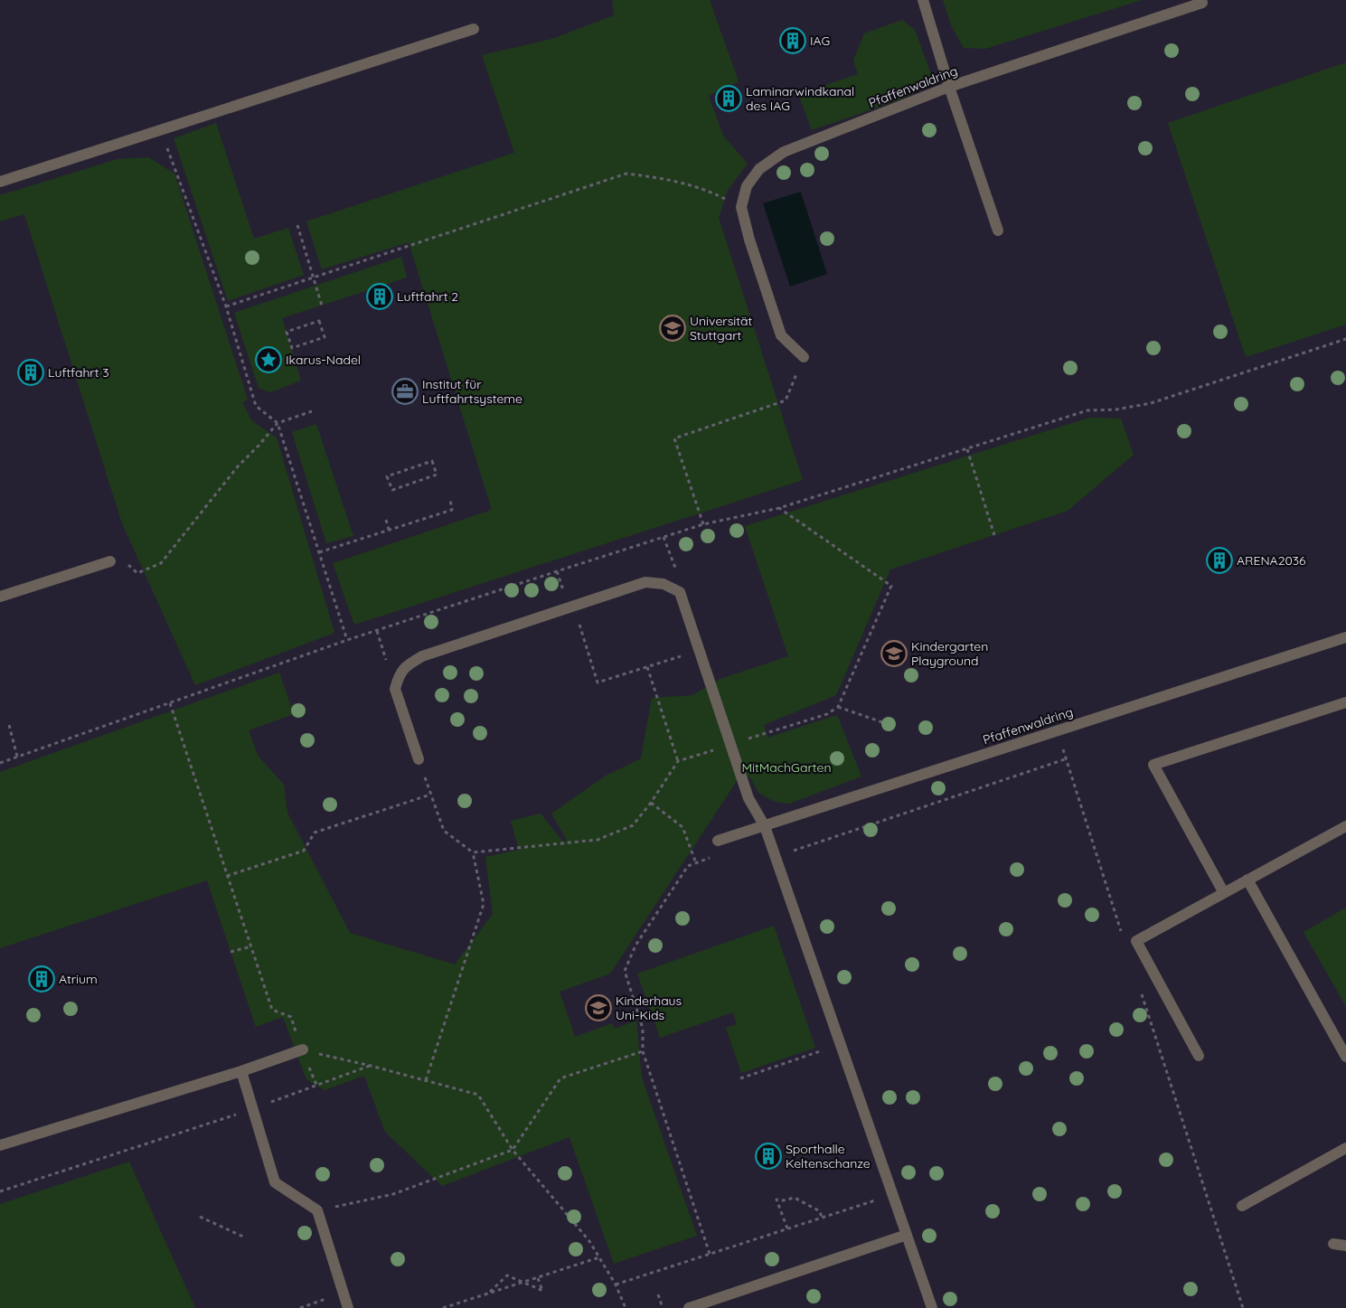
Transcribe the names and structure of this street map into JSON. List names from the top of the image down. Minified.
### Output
{"streets":{"street":["Pfaffenwaldring"]},"parks":["MitMachGarten"],"places":{"building":["IAG","Laminarwindkanal des IAG","Luftfahrt 2","Luftfahrt 3","ARENA2036","Atrium","Sporthalle Keltenschanze"],"school or university":["Universität Stuttgart","Kindergarten Playground","Kinderhaus Uni-Kids"],"place":["Ikarus-Nadel"],"office":["Institut für Luftfahrtsysteme"]}}
